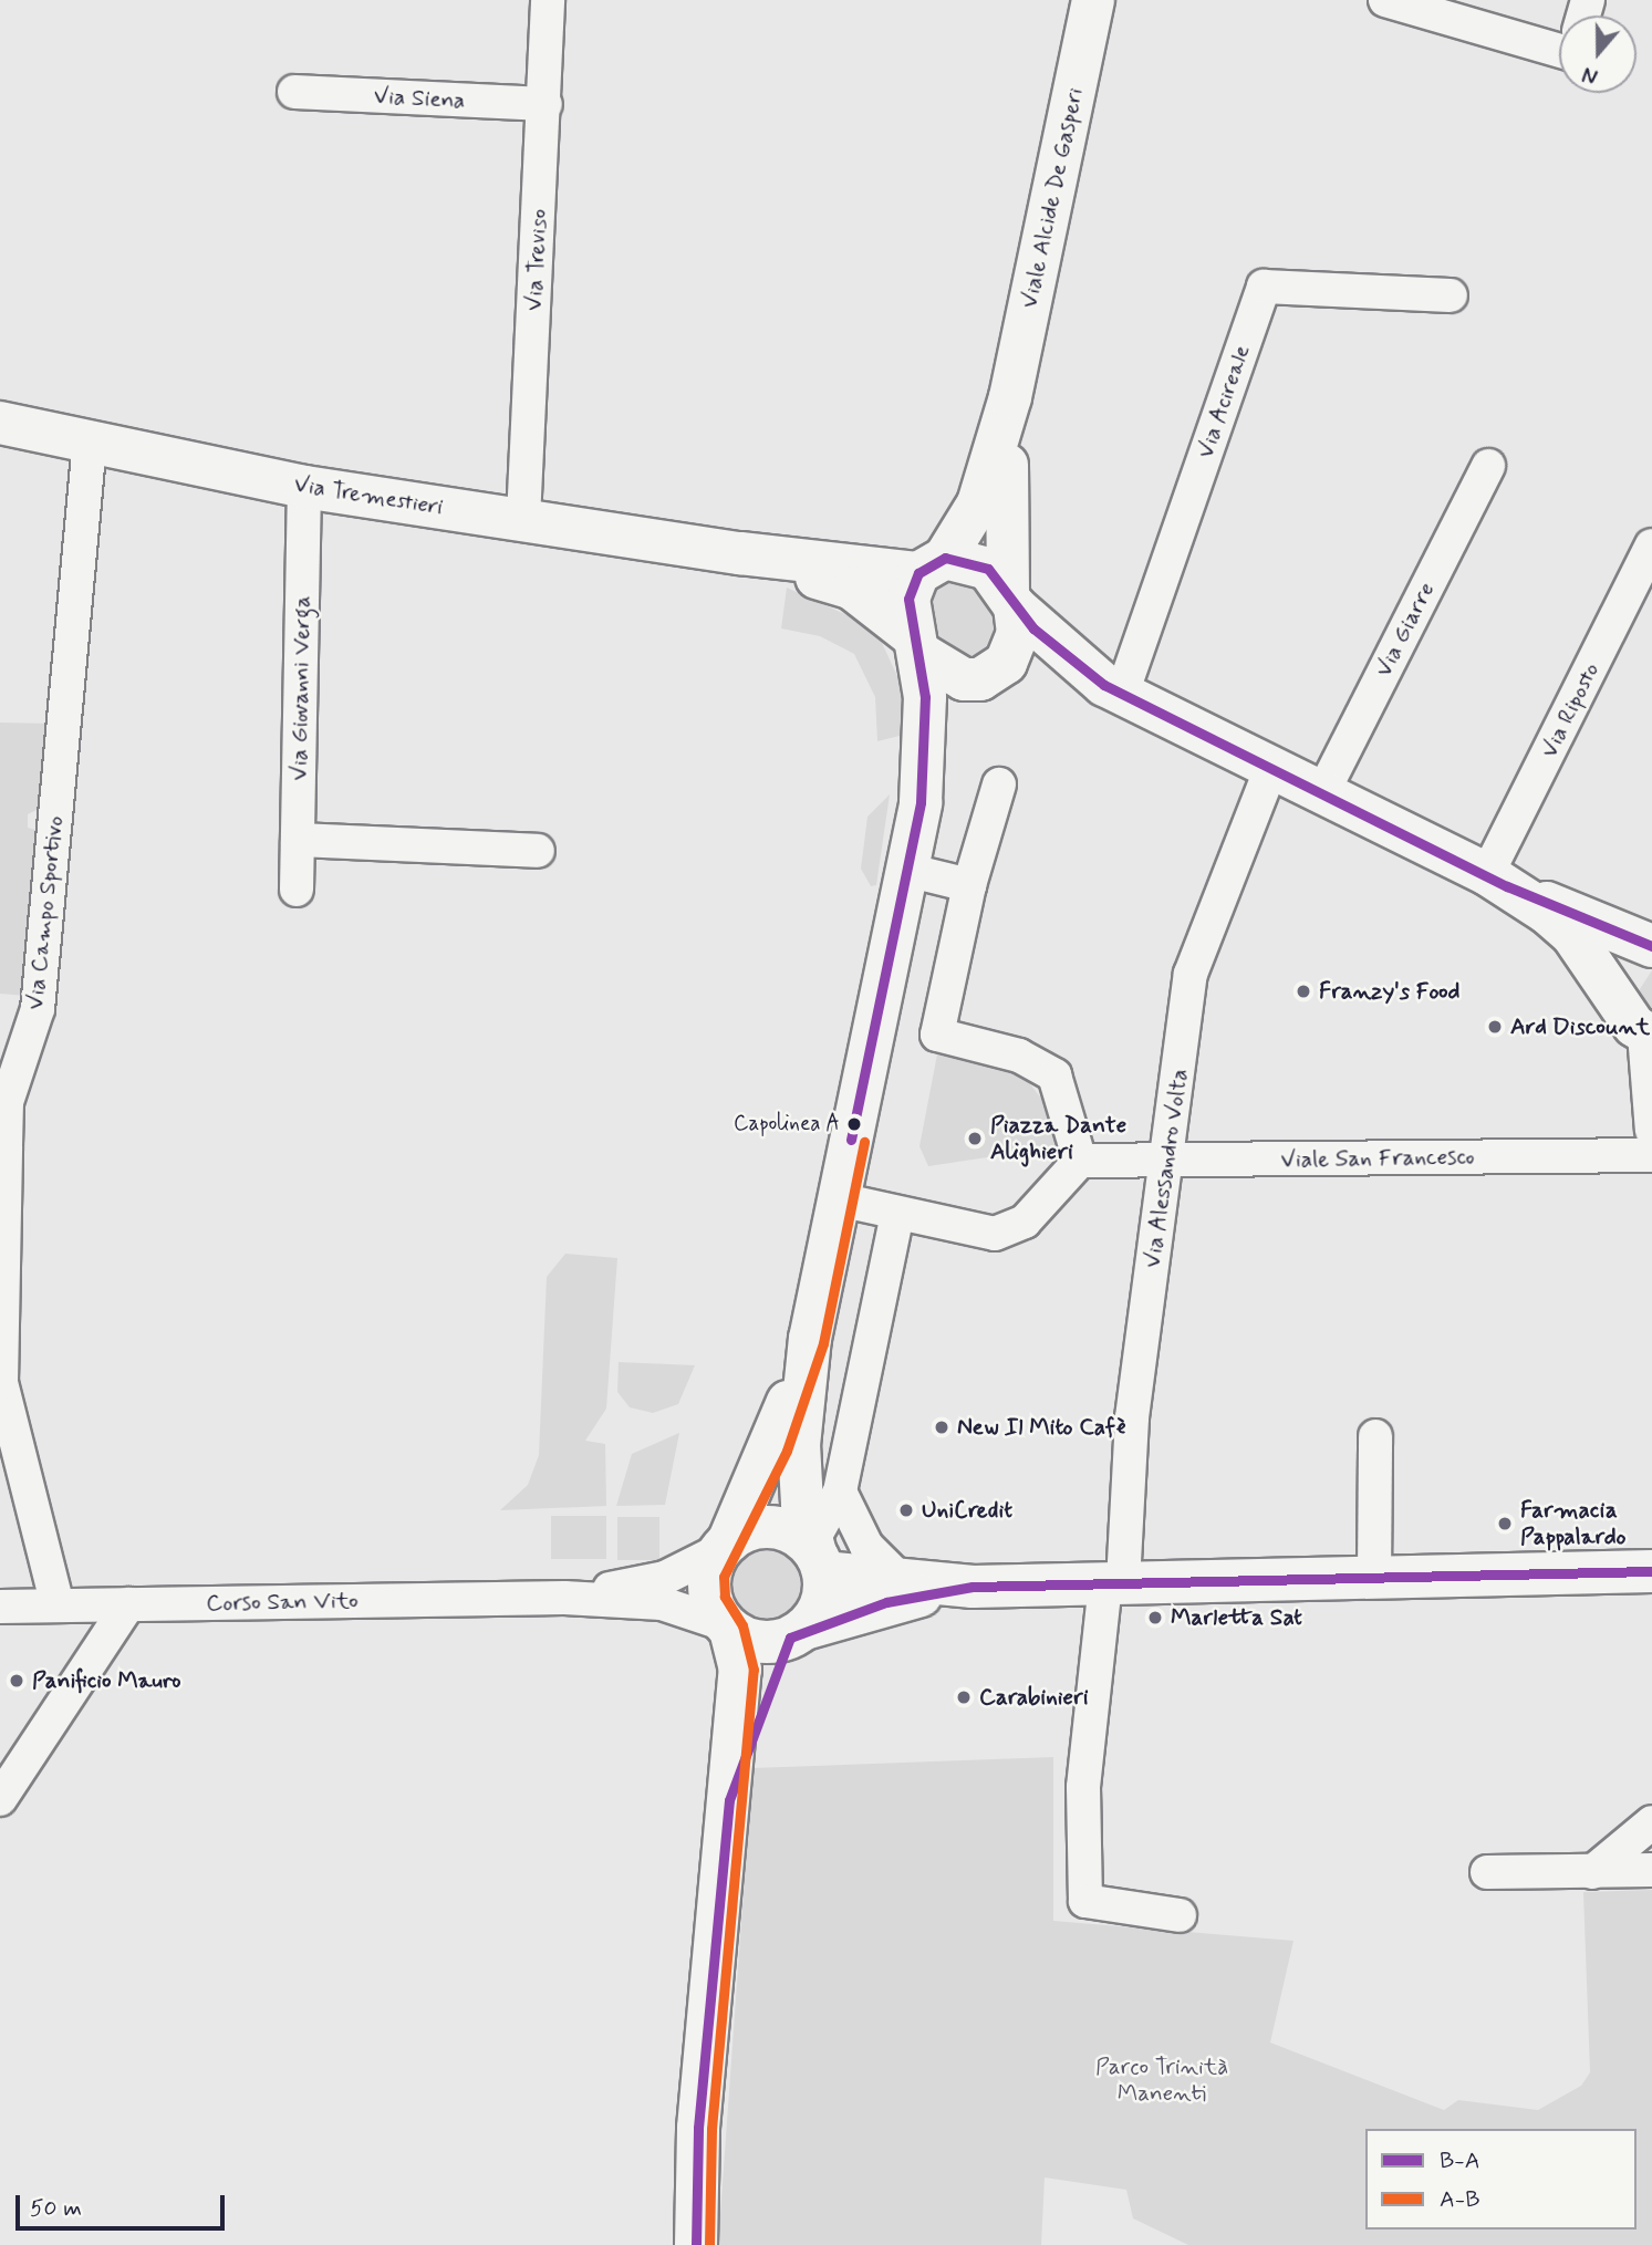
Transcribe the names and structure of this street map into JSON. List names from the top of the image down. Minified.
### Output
{"streets":{"main road":["Viale Alcide De Gasperi","Via Tremestieri"],"street":["Via Siena","Via Treviso","Via Acireale","Via Giarre","Via Giovanni Verga","Via Riposto","Via Campo Sportivo","Viale San Francesco","Via Alessandro Volta","Corso San Vito"]},"crossings":[["Via Siena","Via Treviso"],["Via Treviso","Via Tremestieri"],["Via Tremestieri","Via Giovanni Verga"],["Via Tremestieri","Via Campo Sportivo"],["Via Campo Sportivo","Corso San Vito"],["Viale San Francesco","Via Alessandro Volta"]],"parks":["Parco Trinità Manenti"],"places":["Franzy's Food","Ard Discount","Capolinea A","Piazza Dante Alighieri","New Il Mito Cafè","UniCredit","Farmacia Pappalardo","Marletta Sat","Panificio Mauro","Carabinieri"],"lines":["transit line B-A","transit line A-B"],"legend":["B-A","A-B"],"scale_bar":"50 m","north":"bottom"}
